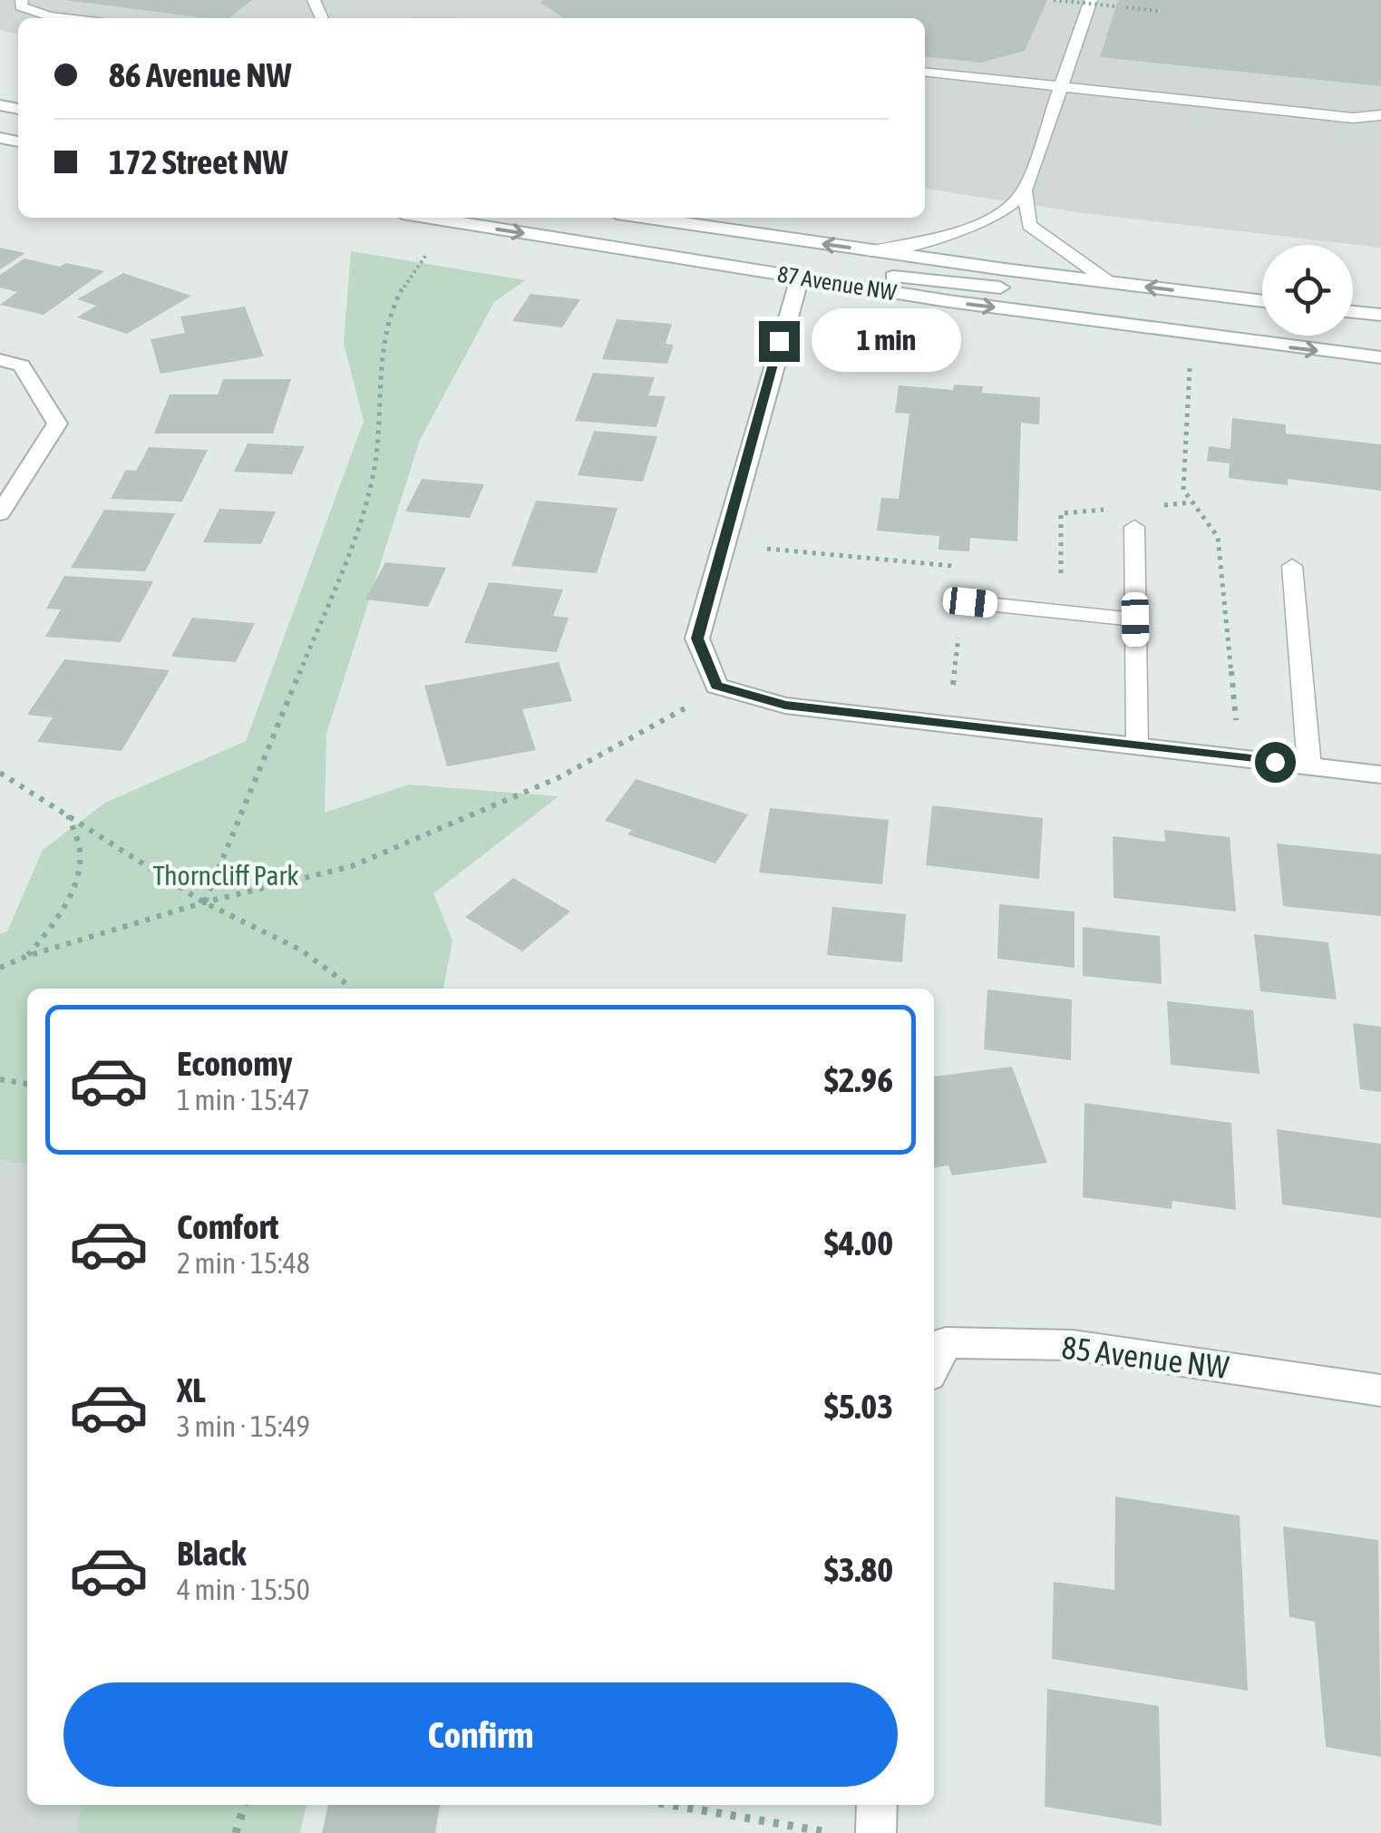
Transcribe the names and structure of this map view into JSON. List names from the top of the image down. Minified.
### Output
{"streets":{"main road":["87 Avenue NW","85 Avenue NW"]},"parks":["Thorncliff Park"],"page":{"banner":["86 Avenue NW","172 Street NW"],"bubble":"1 min","list":[{"name":"Economy","note":"1 min · 15:47","value":"$2.96"},{"name":"Comfort","note":"2 min · 15:48","value":"$4.00"},{"name":"XL","note":"3 min · 15:49","value":"$5.03"},{"name":"Black","note":"4 min · 15:50","value":"$3.80"}],"buttons":"Confirm"}}
